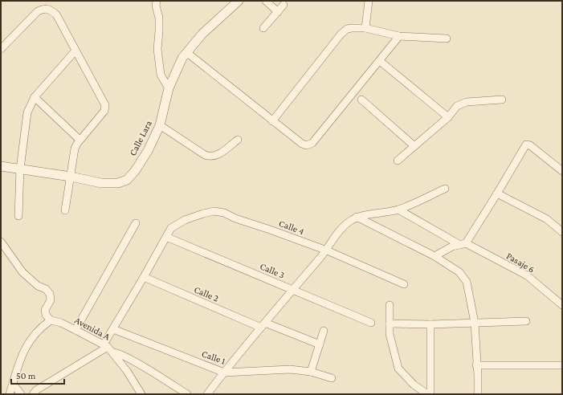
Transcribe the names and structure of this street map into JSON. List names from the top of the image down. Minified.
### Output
{"streets":{"street":["Calle Lara","Calle 4","Pasaje 6","Calle 3","Calle 2","Avenida A","Calle 1"]},"crossings":[["Calle 4","Calle 3"]],"scale_bar":"50 m"}
